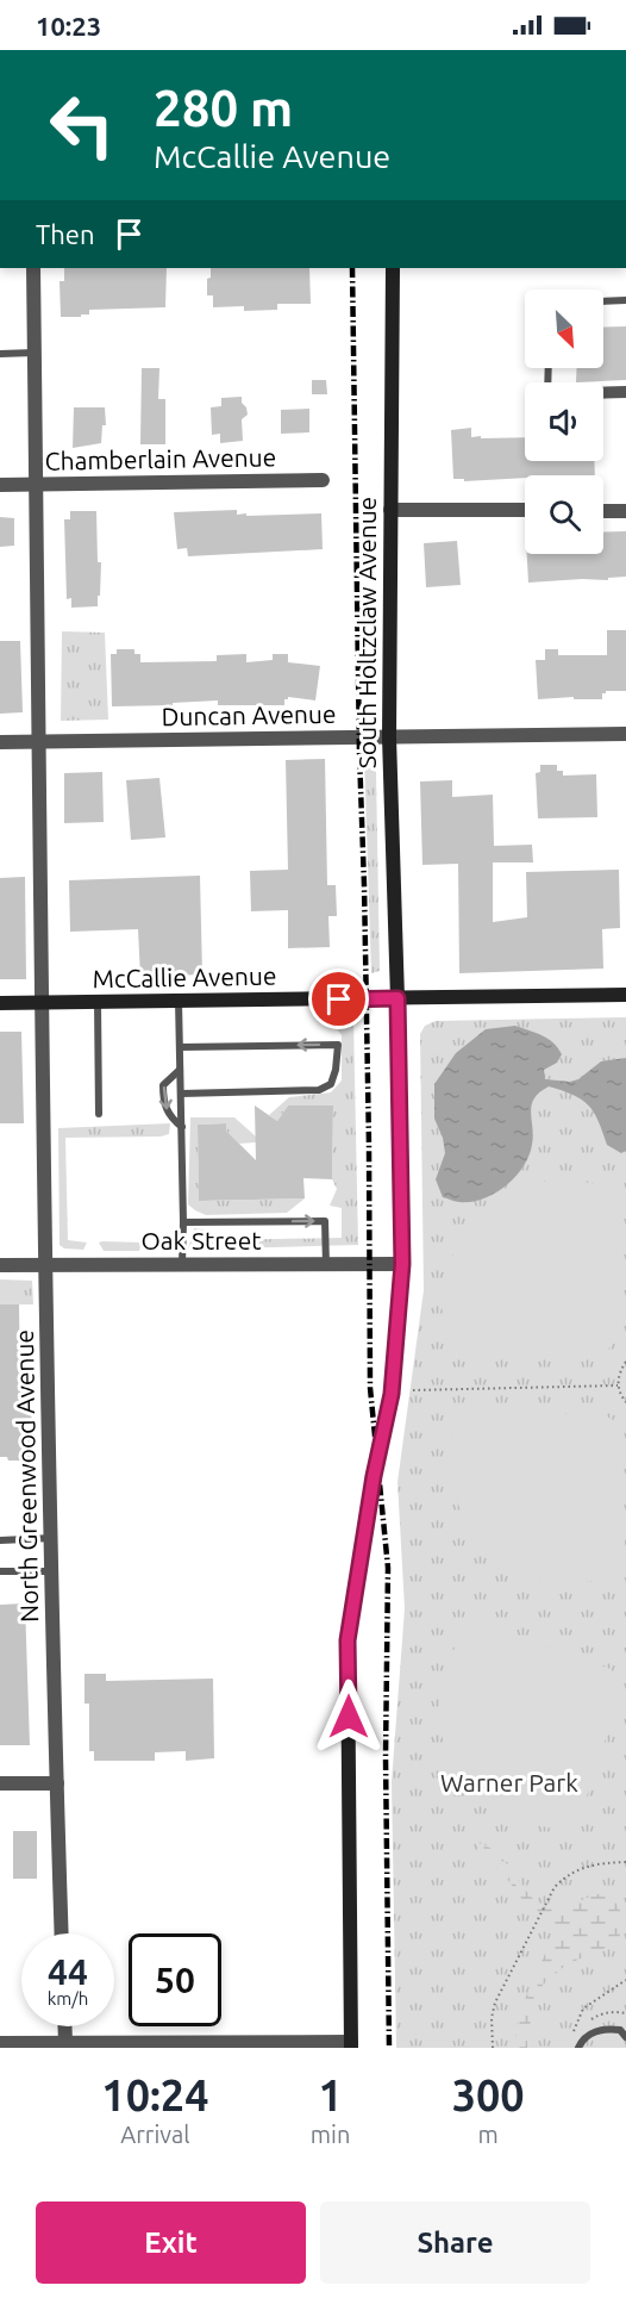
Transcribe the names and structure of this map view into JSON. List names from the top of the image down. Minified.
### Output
{"streets":{"main road":["South Holtzclaw Avenue","McCallie Avenue"],"street":["Chamberlain Avenue","Duncan Avenue","Oak Street","North Greenwood Avenue"]},"crossings":[["Chamberlain Avenue","North Greenwood Avenue"],["South Holtzclaw Avenue","Duncan Avenue"],["South Holtzclaw Avenue","McCallie Avenue"],["South Holtzclaw Avenue","Oak Street"],["Duncan Avenue","North Greenwood Avenue"],["McCallie Avenue","North Greenwood Avenue"],["Oak Street","North Greenwood Avenue"]],"parks":["Warner Park"],"north":"bottom right","page":{"status":"10:23","turn":["280 m","McCallie Avenue"],"then":"Then","speed":"44 km/h","limit":"50","eta":["10:24","Arrival","1","min","300","m"],"buttons":["Exit","Share"]}}
